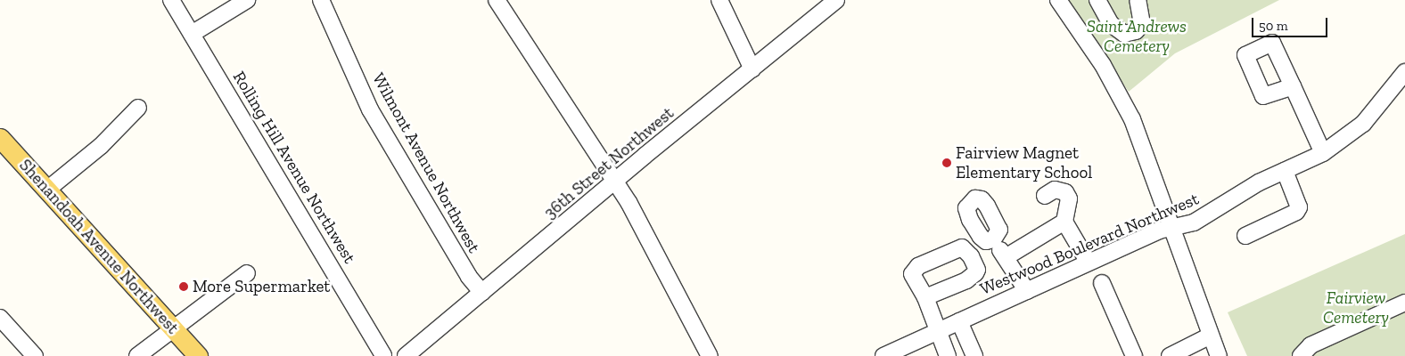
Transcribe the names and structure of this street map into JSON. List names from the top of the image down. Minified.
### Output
{"streets":{"main road":["Shenandoah Avenue Northwest"],"street":["Wilmont Avenue Northwest","36th Street Northwest","Rolling Hill Avenue Northwest","Westwood Boulevard Northwest"]},"crossings":[["Wilmont Avenue Northwest","36th Street Northwest"]],"parks":["Saint Andrews Cemetery","Fairview Cemetery"],"places":["Fairview Magnet Elementary School","More Supermarket"],"scale_bar":"50 m"}
